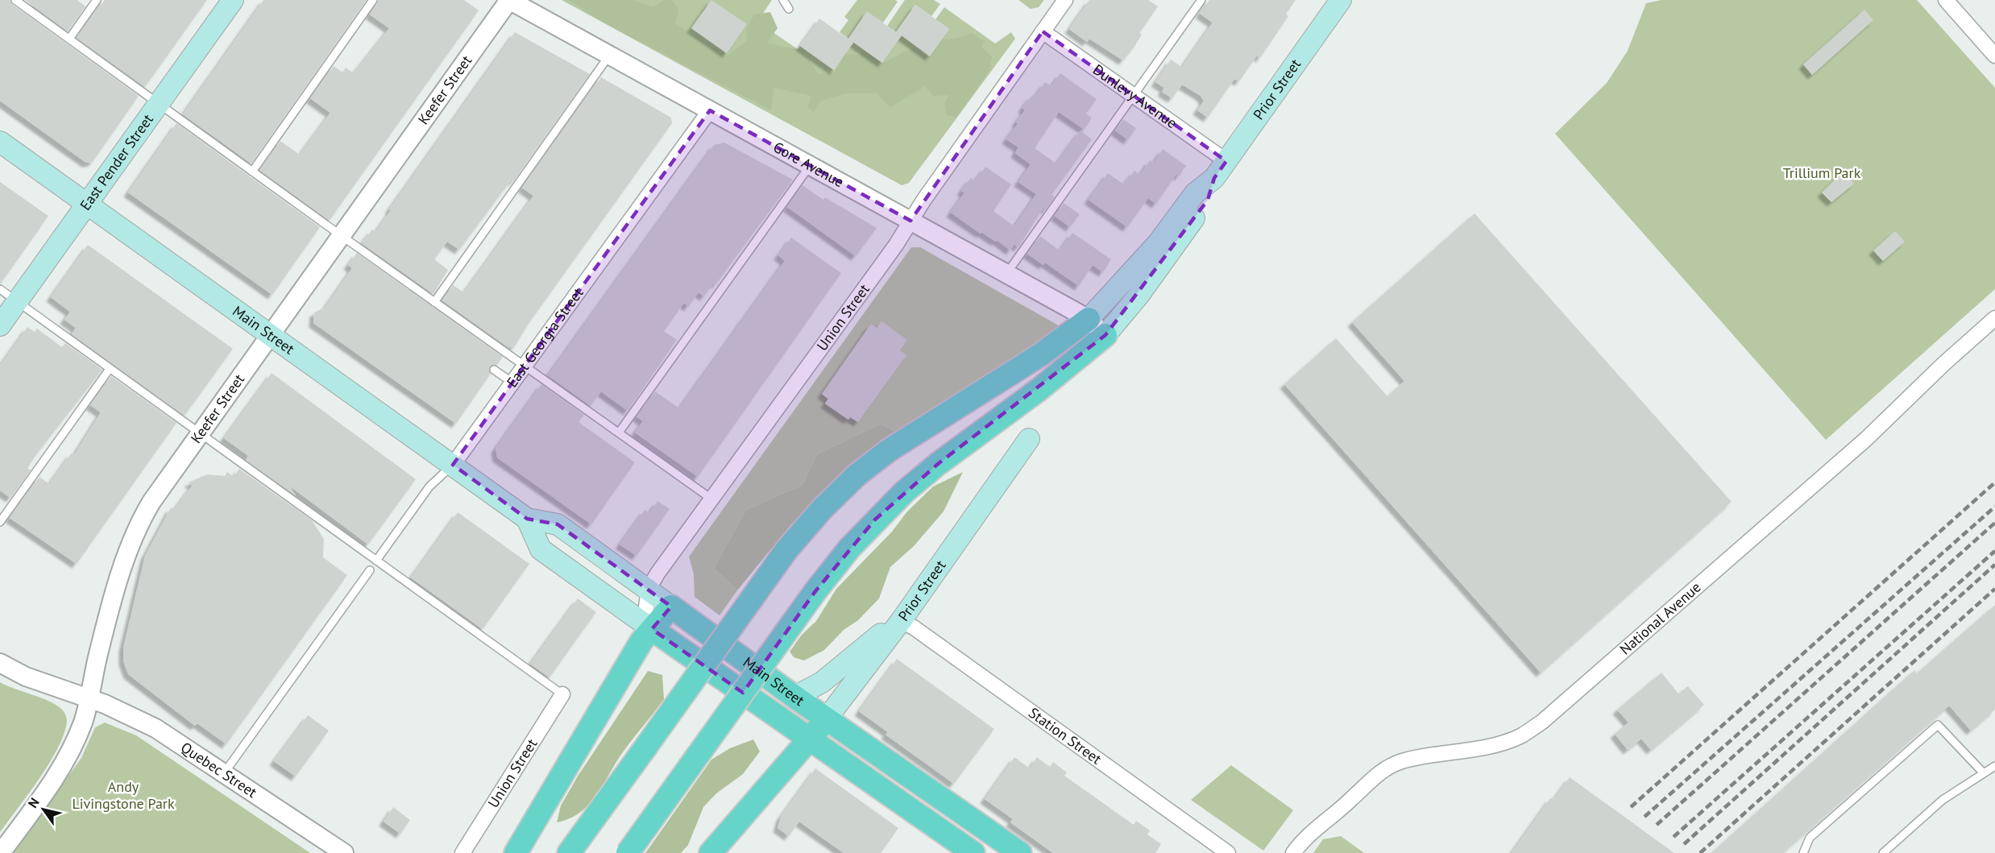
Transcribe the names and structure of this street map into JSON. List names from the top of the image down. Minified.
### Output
{"streets":{"main road":["Prior Street","East Pender Street","Main Street"],"street":["Keefer Street","Dunlevy Avenue","Gore Avenue","Union Street","East Georgia Street","National Avenue","Station Street","Quebec Street"]},"crossings":[["Prior Street","Dunlevy Avenue"],["Prior Street","Gore Avenue"],["Prior Street","Main Street"],["Prior Street","Station Street"],["Keefer Street","Gore Avenue"],["Keefer Street","Main Street"],["Keefer Street","Quebec Street"],["Dunlevy Avenue","Union Street"],["East Pender Street","Main Street"],["Gore Avenue","Union Street"],["Gore Avenue","East Georgia Street"],["Union Street","Main Street"],["Main Street","East Georgia Street"]],"parks":["Trillium Park","Andy Livingstone Park"],"north":"top left"}
